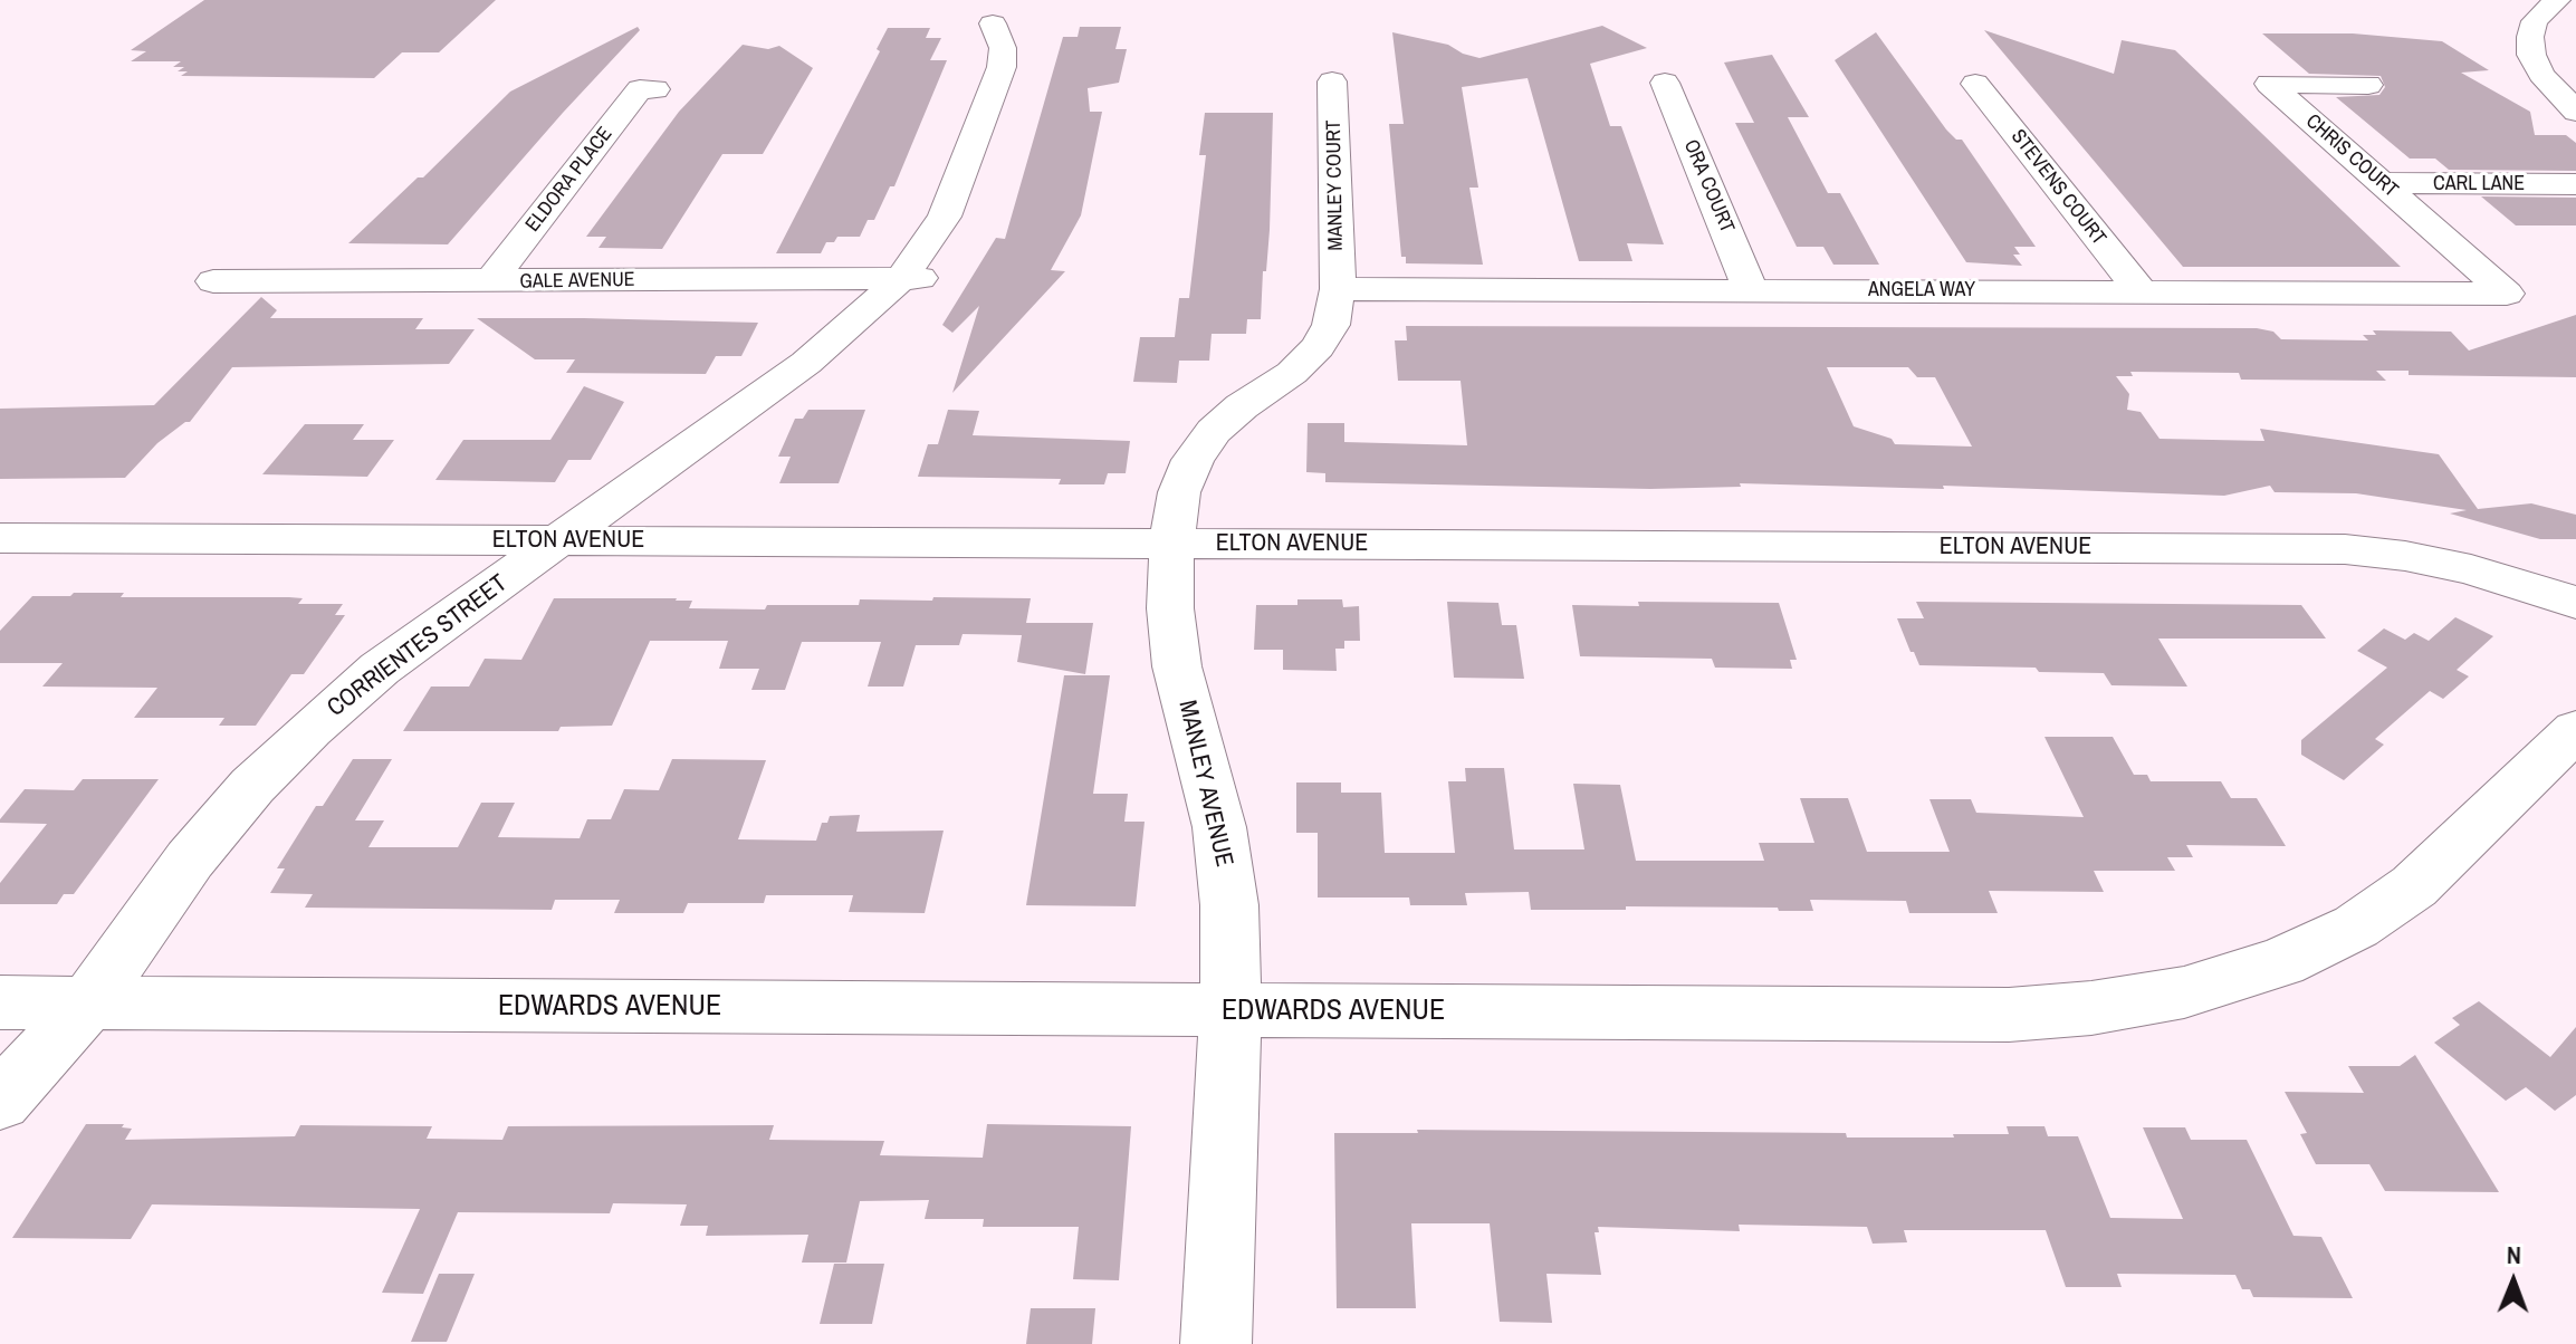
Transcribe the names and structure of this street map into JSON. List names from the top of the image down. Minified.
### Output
{"streets":{"street":["CHRIS COURT","ELDORA PLACE","CARL LANE","MANLEY COURT","ORA COURT","STEVENS COURT","GALE AVENUE","ANGELA WAY","ELTON AVENUE","CORRIENTES STREET","MANLEY AVENUE","EDWARDS AVENUE"]},"crossings":[["CHRIS COURT","CARL LANE"],["CHRIS COURT","ANGELA WAY"],["ELDORA PLACE","GALE AVENUE"],["MANLEY COURT","ANGELA WAY"],["MANLEY COURT","MANLEY AVENUE"],["ORA COURT","ANGELA WAY"],["STEVENS COURT","ANGELA WAY"],["GALE AVENUE","CORRIENTES STREET"],["ANGELA WAY","MANLEY AVENUE"],["ELTON AVENUE","CORRIENTES STREET"],["ELTON AVENUE","MANLEY AVENUE"],["CORRIENTES STREET","EDWARDS AVENUE"],["MANLEY AVENUE","EDWARDS AVENUE"]],"north":"top"}
